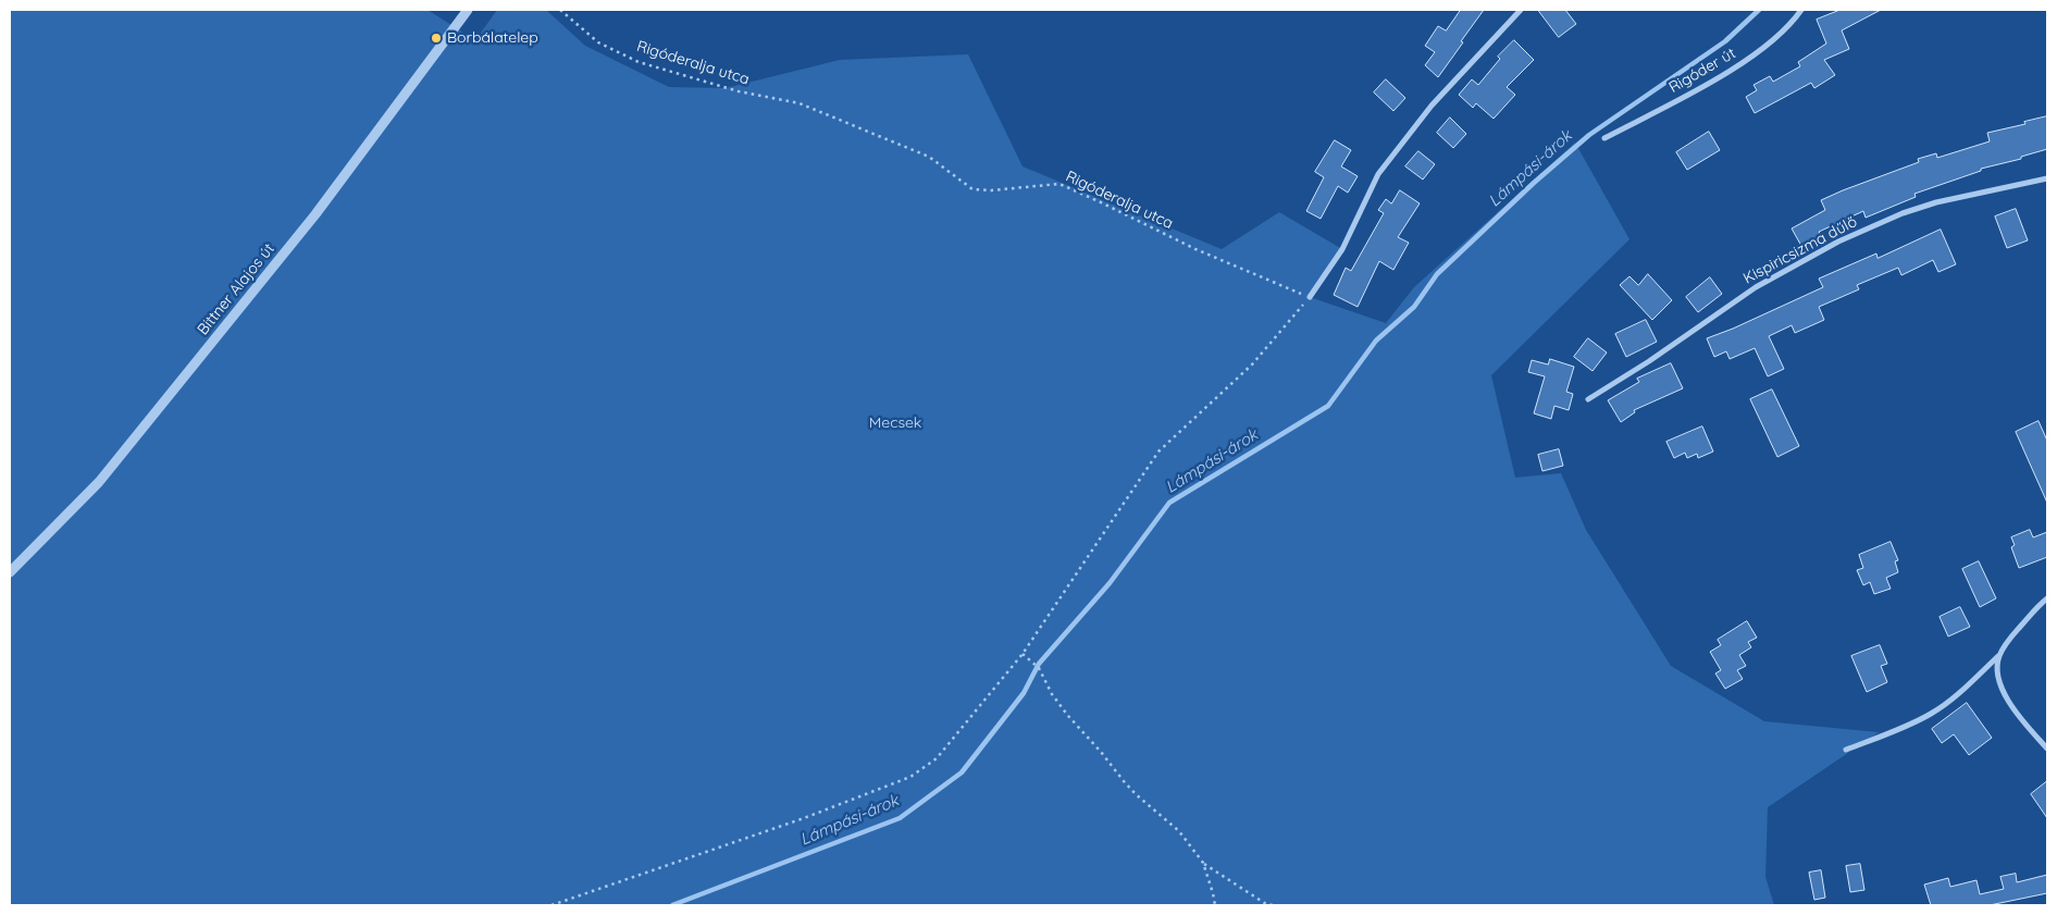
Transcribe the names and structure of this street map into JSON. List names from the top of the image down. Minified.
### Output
{"streets":{"street":["Rigóder út","Kispiricsizma dűlő","Bittner Alajos út"],"path":["Rigóderalja utca"]},"water":["Lámpási-árok"],"parks":["Mecsek"],"places":["Borbálatelep"]}
